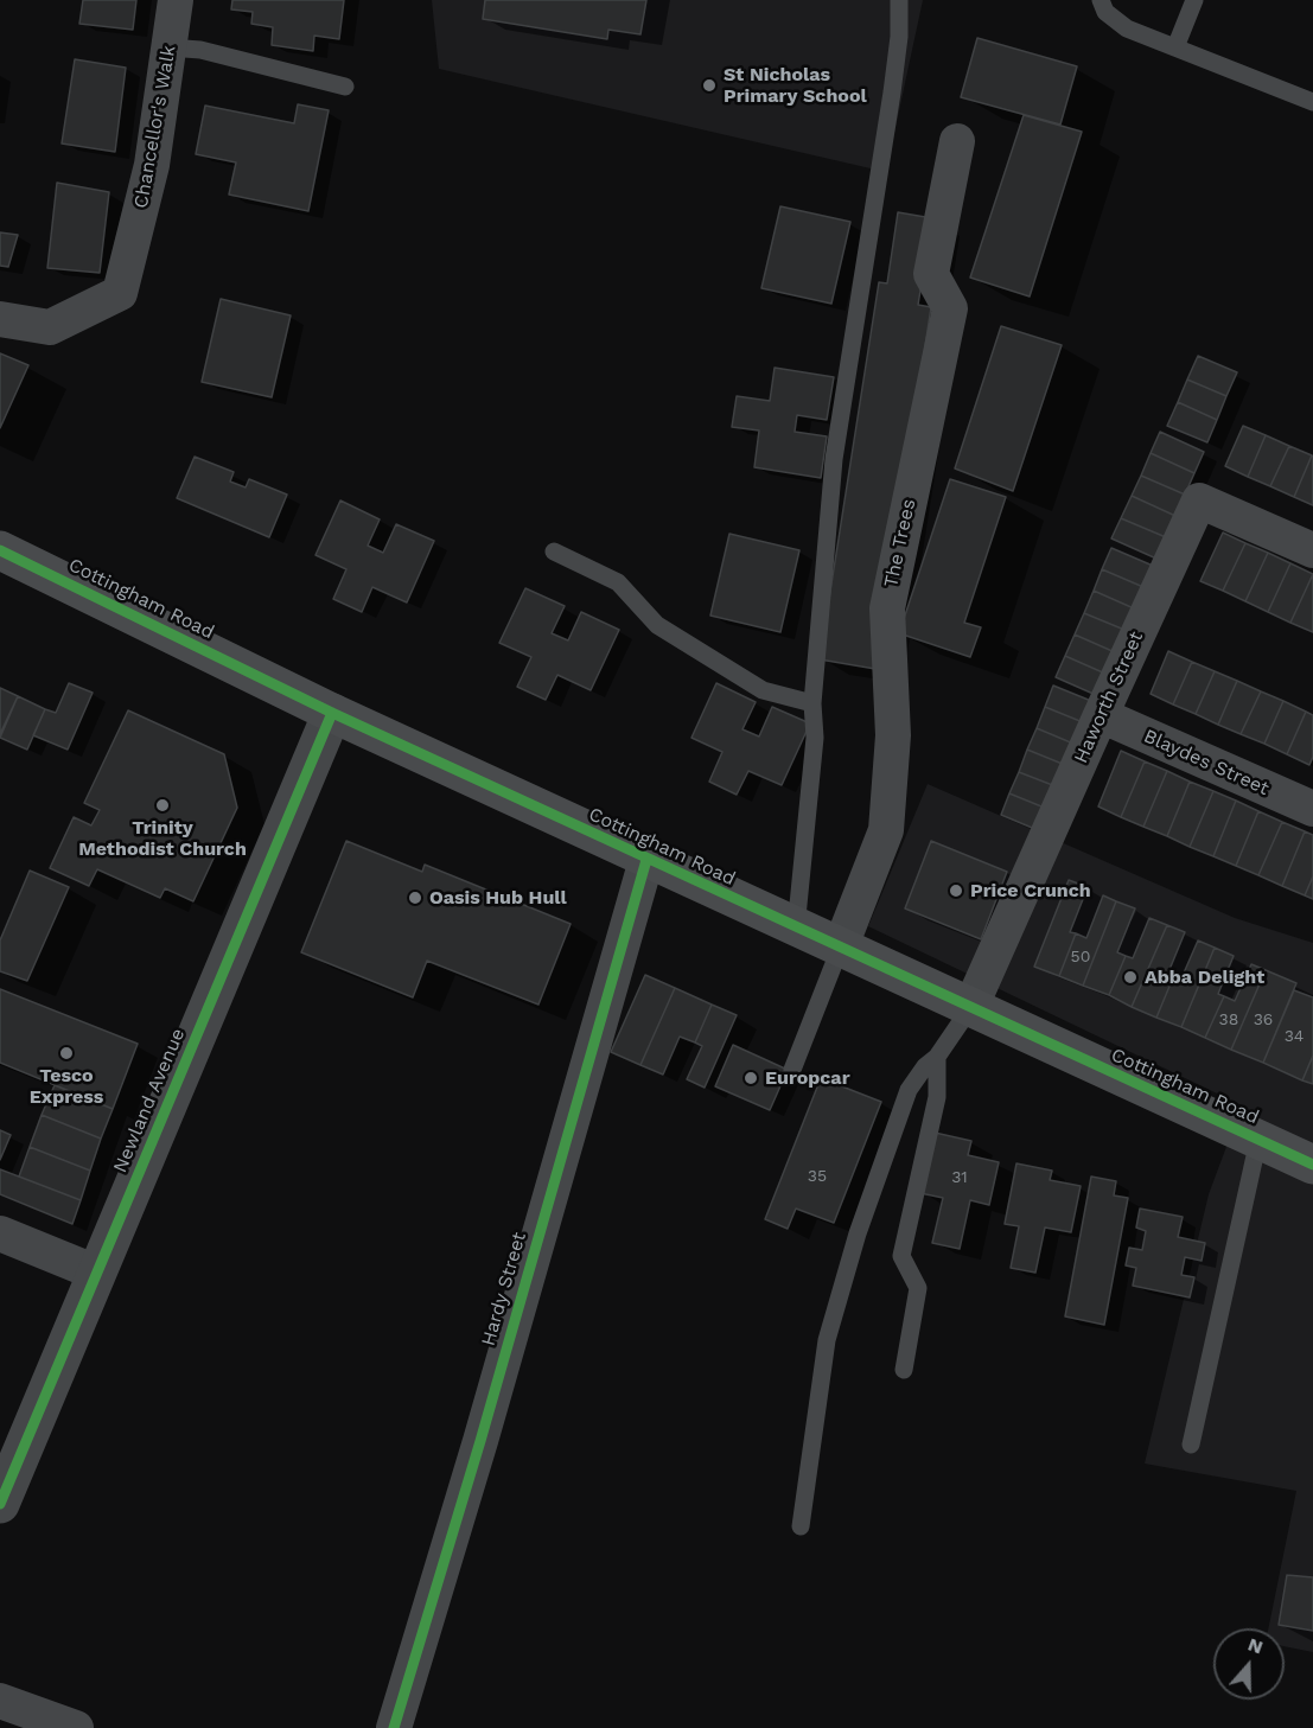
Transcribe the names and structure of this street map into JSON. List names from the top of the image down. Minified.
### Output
{"streets":{"main road":["Cottingham Road"],"street":["Chancellor's Walk","The Trees","Haworth Street","Blaydes Street","Newland Avenue","Hardy Street"]},"crossings":[["The Trees","Cottingham Road"],["Cottingham Road","Haworth Street"],["Cottingham Road","Newland Avenue"],["Cottingham Road","Hardy Street"],["Haworth Street","Blaydes Street"]],"places":["St Nicholas Primary School","Trinity Methodist Church","Price Crunch","Oasis Hub Hull","Abba Delight","Tesco Express","Europcar"],"house_numbers":["50","38","36","34","35","31"],"north":"top"}
